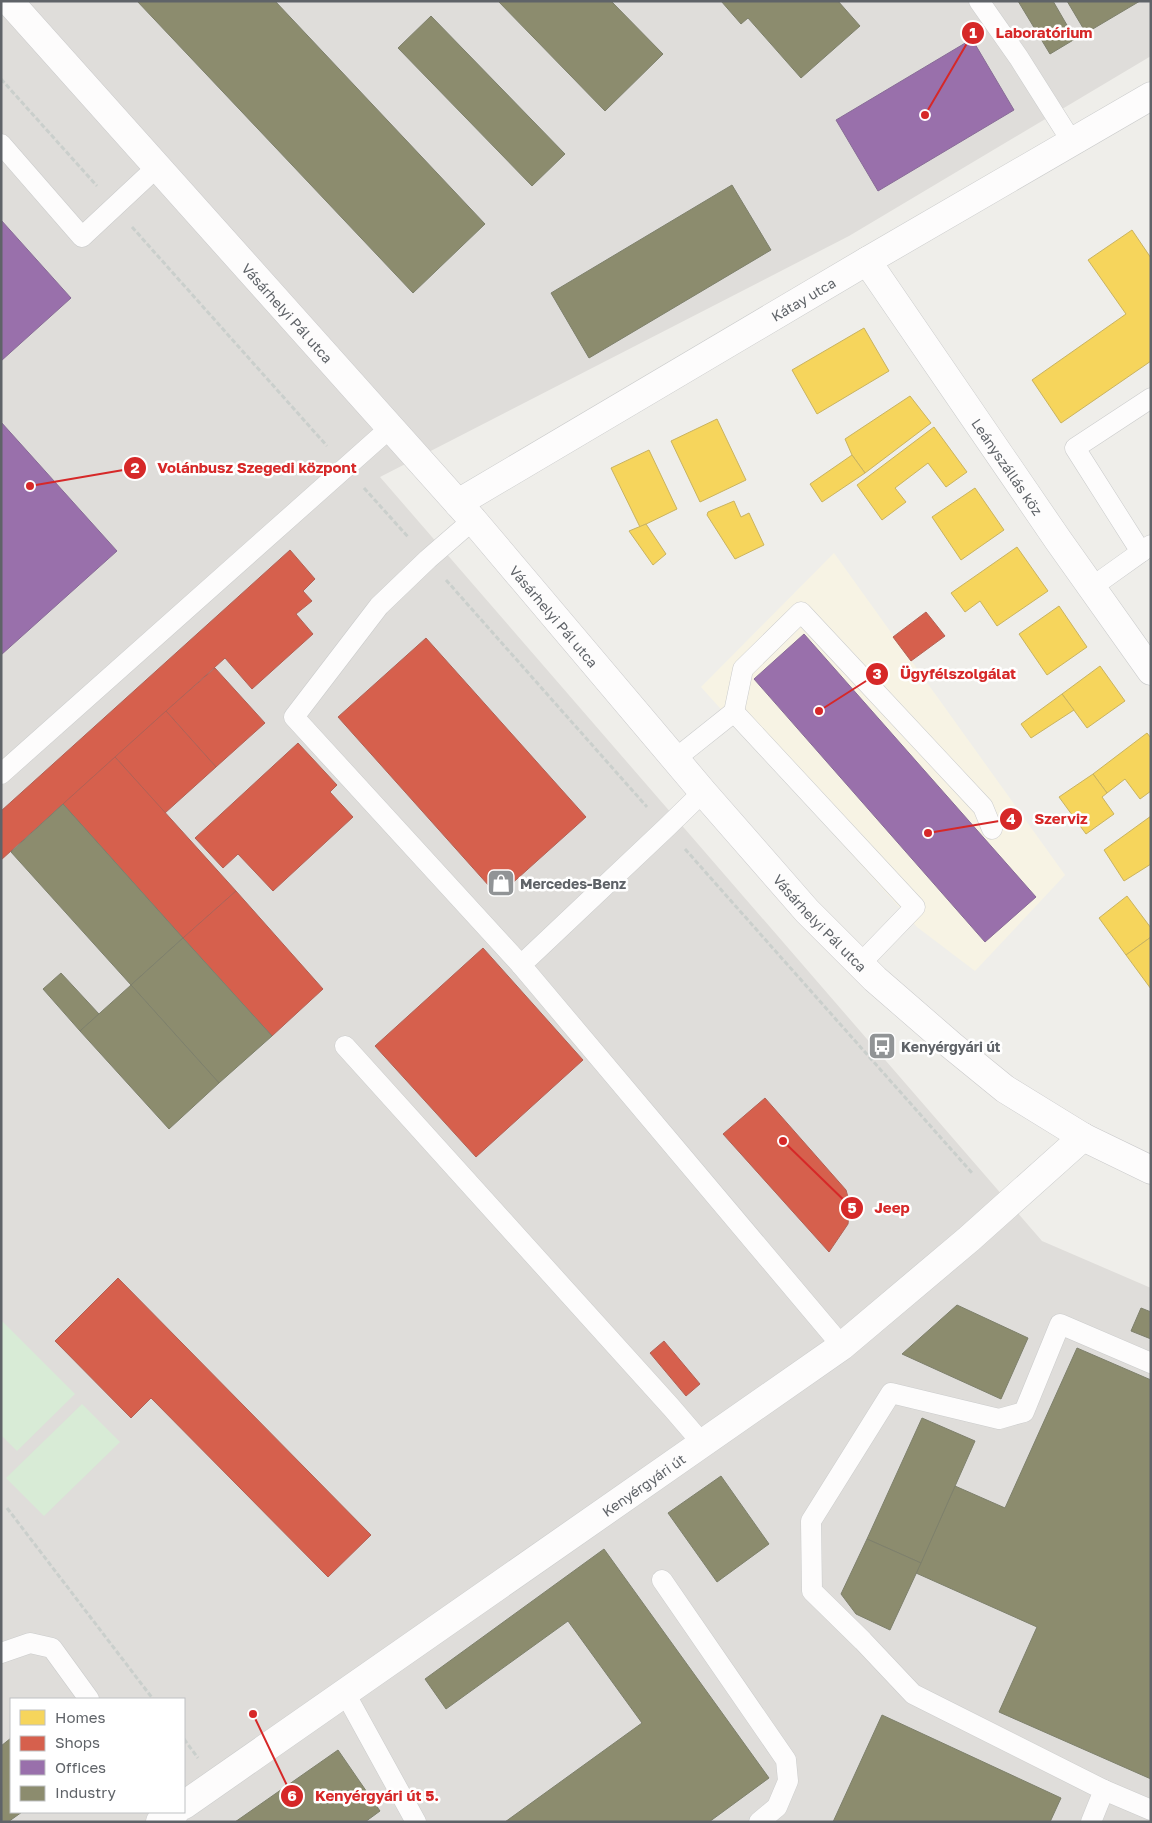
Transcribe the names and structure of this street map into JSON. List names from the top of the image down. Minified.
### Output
{"streets":{"street":["Kátay utca","Vásárhelyi Pál utca","Leányszállás köz","Kenyérgyári út"]},"crossings":[["Kátay utca","Vásárhelyi Pál utca"],["Kátay utca","Leányszállás köz"],["Vásárhelyi Pál utca","Kenyérgyári út"]],"places":{"other":["Laboratórium","Volánbusz Szegedi központ","Ügyfélszolgálat","Szerviz","Jeep","Kenyérgyári út 5."],"shop":["Mercedes-Benz"],"bus stop":["Kenyérgyári út"]},"legend":["Homes","Shops","Offices","Industry"]}
